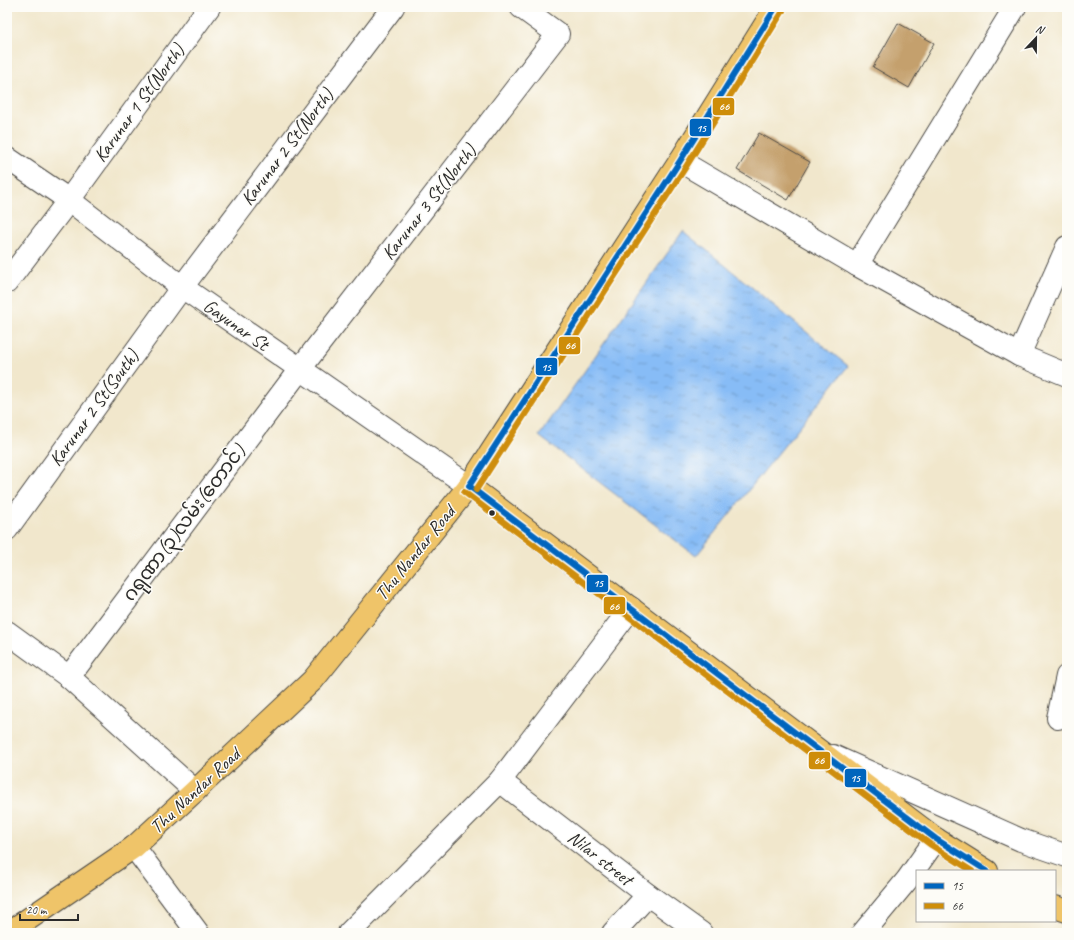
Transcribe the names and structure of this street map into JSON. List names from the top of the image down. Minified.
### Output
{"streets":{"main road":["Thu Nandar Road"],"street":["Karunar 1 St(North)","Karunar 2 St(North)","Karunar 3 St(North)","Gayunar St","Karunar 2 St(South)","ဂရုဏာ(၃)လမ်း(တောင်)","Nilar street"]},"crossings":[["Karunar 1 St(North)","Gayunar St"],["Karunar 2 St(North)","Gayunar St"],["Karunar 2 St(North)","Karunar 2 St(South)"],["Karunar 3 St(North)","Gayunar St"],["Karunar 3 St(North)","ဂရုဏာ(၃)လမ်း(တောင်)"],["Gayunar St","Karunar 2 St(South)"],["Gayunar St","ဂရုဏာ(၃)လမ်း(တောင်)"],["Gayunar St","Thu Nandar Road"]],"lines":["transit line 15","transit line 66"],"legend":["15","66"],"scale_bar":"20 m","north":"top"}
